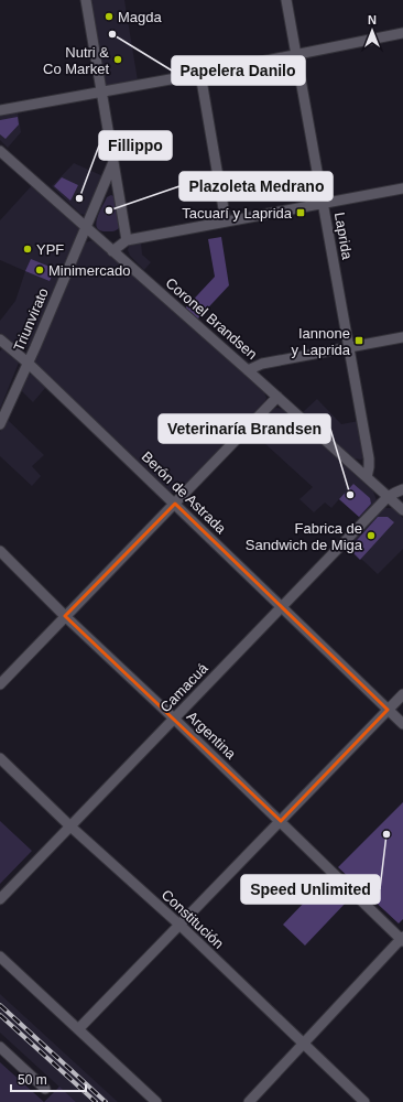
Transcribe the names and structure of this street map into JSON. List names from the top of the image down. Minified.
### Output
{"streets":{"street":["Laprida","Coronel Brandsen","Triunvirato","Berón de Astrada","Camacuá","Argentina","Constitución"]},"crossings":[["Laprida","Coronel Brandsen"],["Coronel Brandsen","Triunvirato"],["Coronel Brandsen","Camacuá"],["Triunvirato","Berón de Astrada"],["Berón de Astrada","Camacuá"],["Camacuá","Argentina"],["Camacuá","Constitución"]],"places":{"other":["Magda","Papelera Danilo","Nutri & Co Market","Fillippo","Plazoleta Medrano","YPF","Minimercado","Veterinaría Brandsen","Fabrica de Sandwich de Miga","Speed Unlimited"],"transit":["Tacuarí y Laprida","Iannone y Laprida"]},"scale_bar":"50 m","north":"top"}
